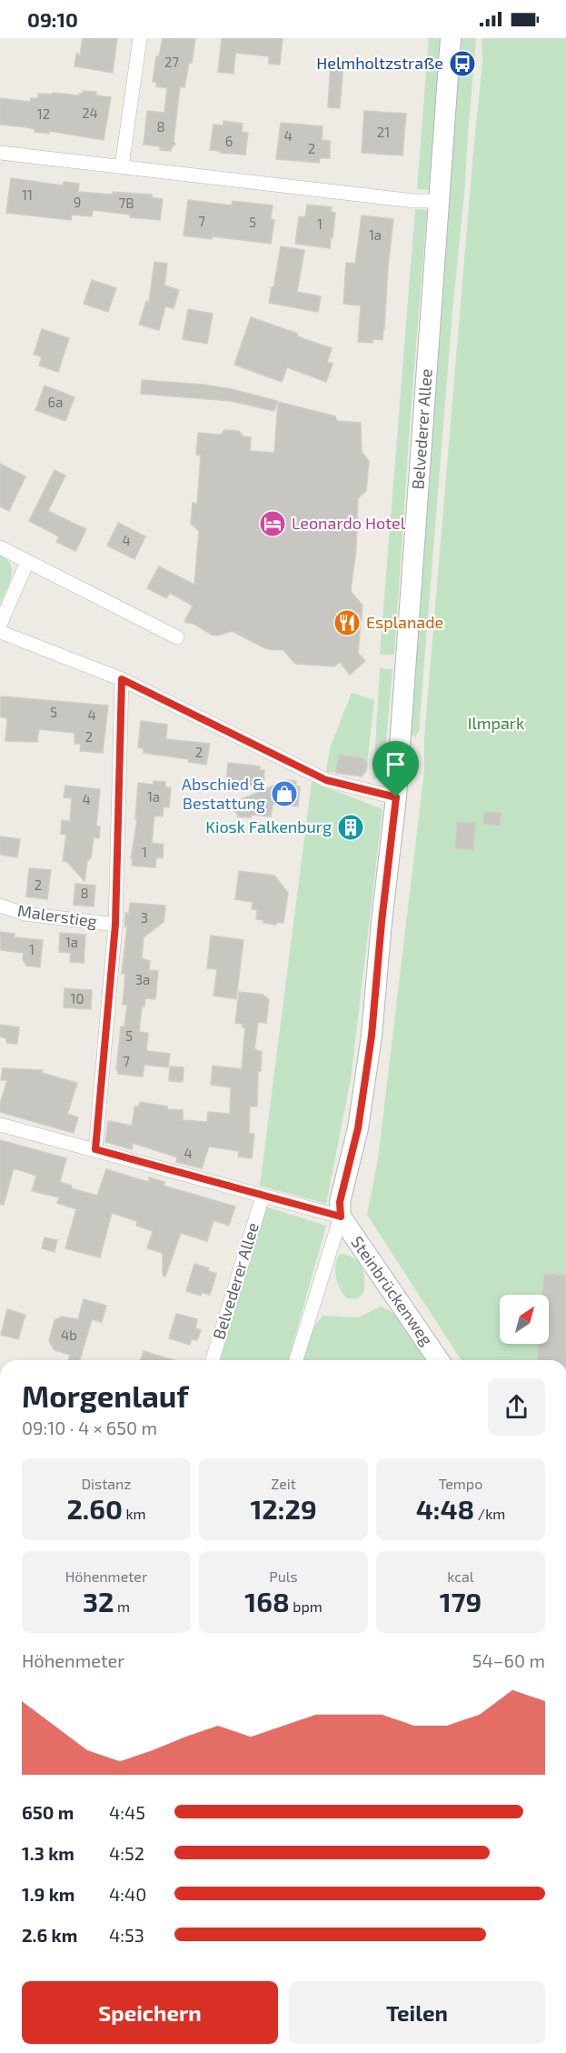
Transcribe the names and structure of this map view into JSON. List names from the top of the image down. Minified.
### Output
{"streets":{"street":["Belvederer Allee","Malerstieg","Steinbrückenweg"]},"crossings":[["Belvederer Allee","Steinbrückenweg"]],"parks":["Ilmpark"],"places":{"bus stop":["Helmholtzstraße"],"hotel":["Leonardo Hotel"],"restaurant":["Esplanade"],"shop":["Abschied & Bestattung"],"building":["Kiosk Falkenburg"]},"house_numbers":["27","24","12","8","21","4","6","2","11","9","7B","7","5","1","1a","6a","4","5","4","2","2","1a","4","1","2","8","3","1a","1","3a","10","5","7","4","4b"],"north":"top right","page":{"status":"09:10","heading":["Morgenlauf","09:10 · 4 × 650 m"],"stats":[["Distanz","2.60 km"],["Zeit","12:29"],["Tempo","4:48 /km"],["Höhenmeter","32 m"],["Puls","168 bpm"],["kcal","179"]],"chart":["Höhenmeter","54–60 m"],"list":[{"name":"650 m","note":"4:45"},{"name":"1.3 km","note":"4:52"},{"name":"1.9 km","note":"4:40"},{"name":"2.6 km","note":"4:53"}],"buttons":["Speichern","Teilen"]}}
